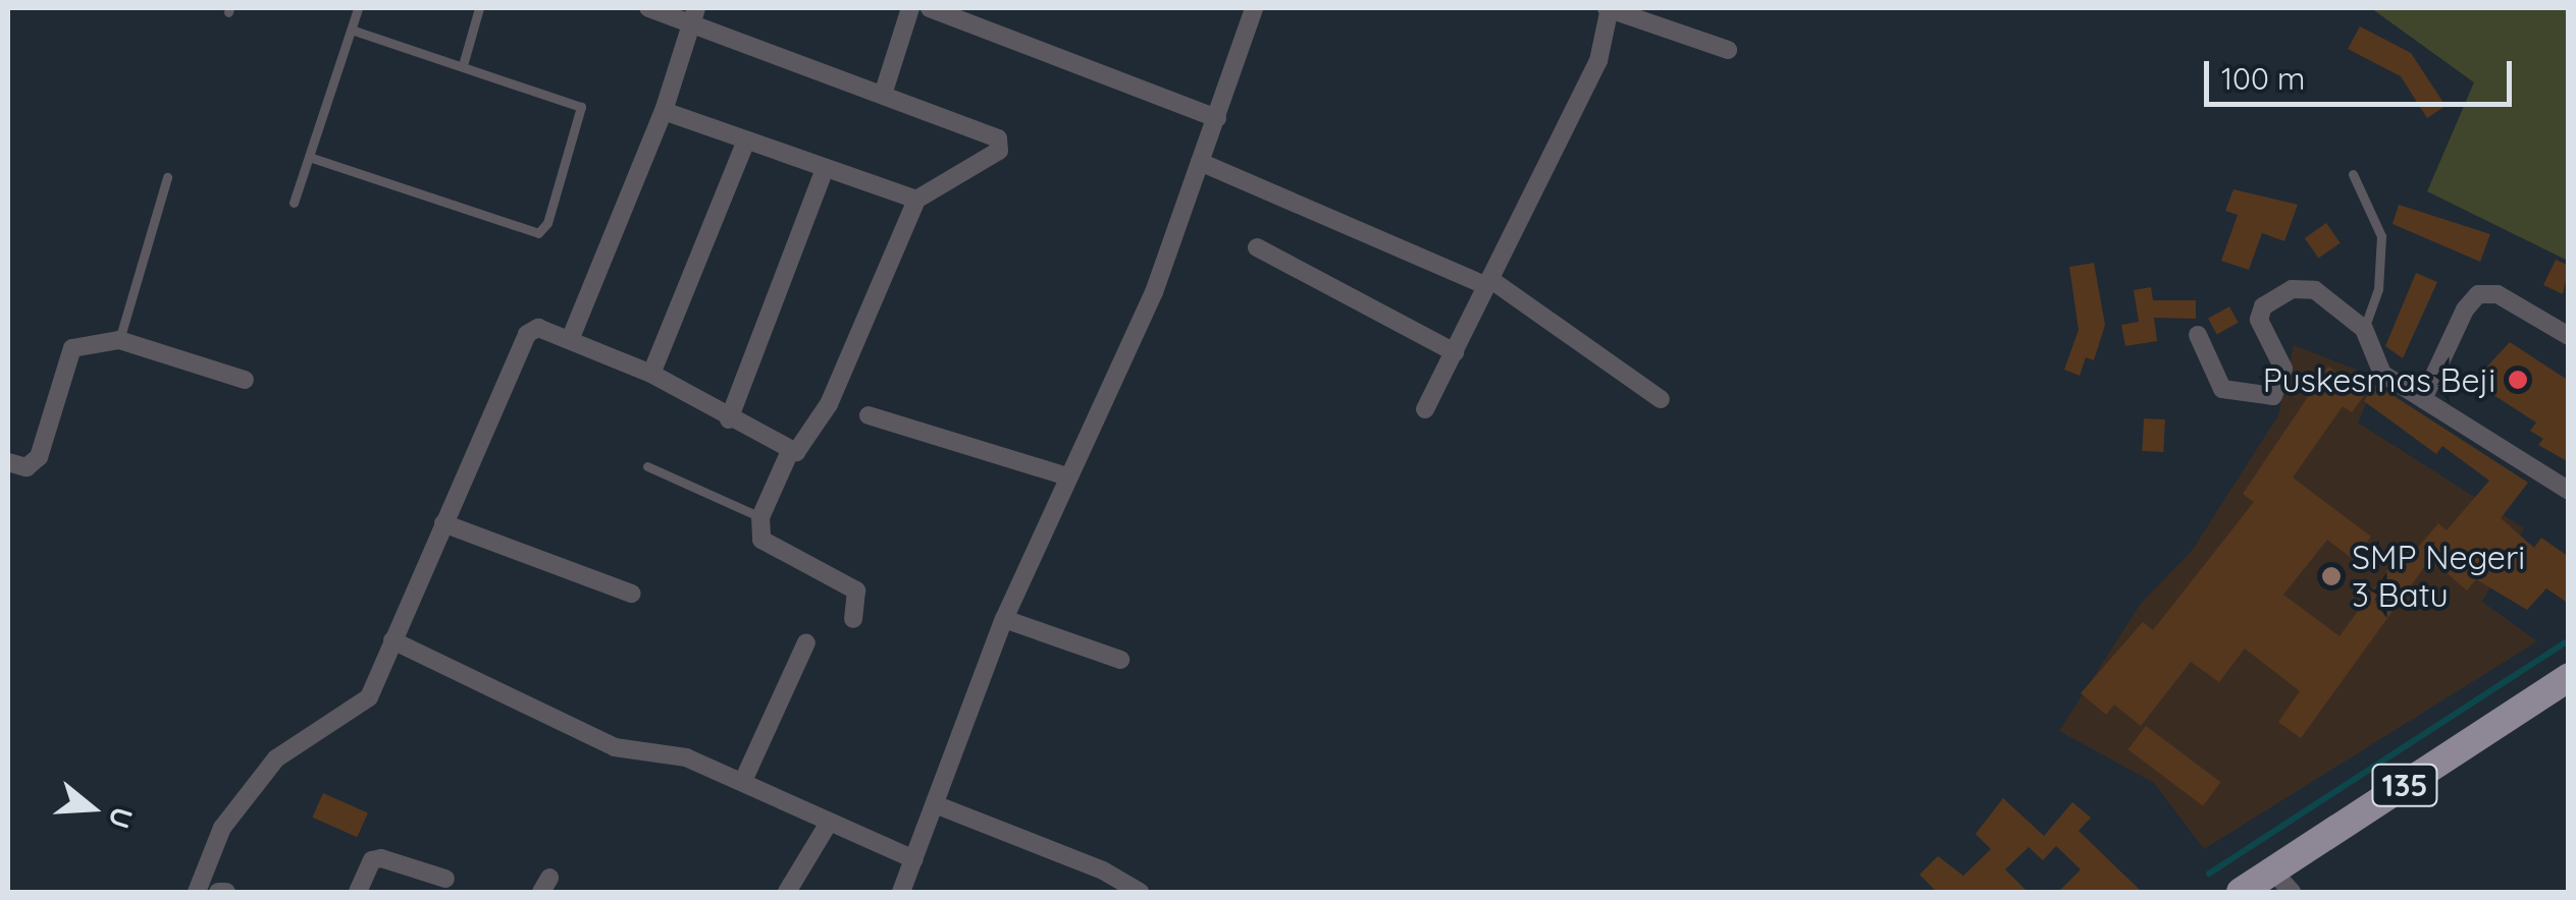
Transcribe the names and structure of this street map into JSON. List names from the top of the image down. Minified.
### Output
{"streets":{"main road":["135"]},"places":["Puskesmas Beji","SMP Negeri 3 Batu"],"scale_bar":"100 m","north":"right"}
